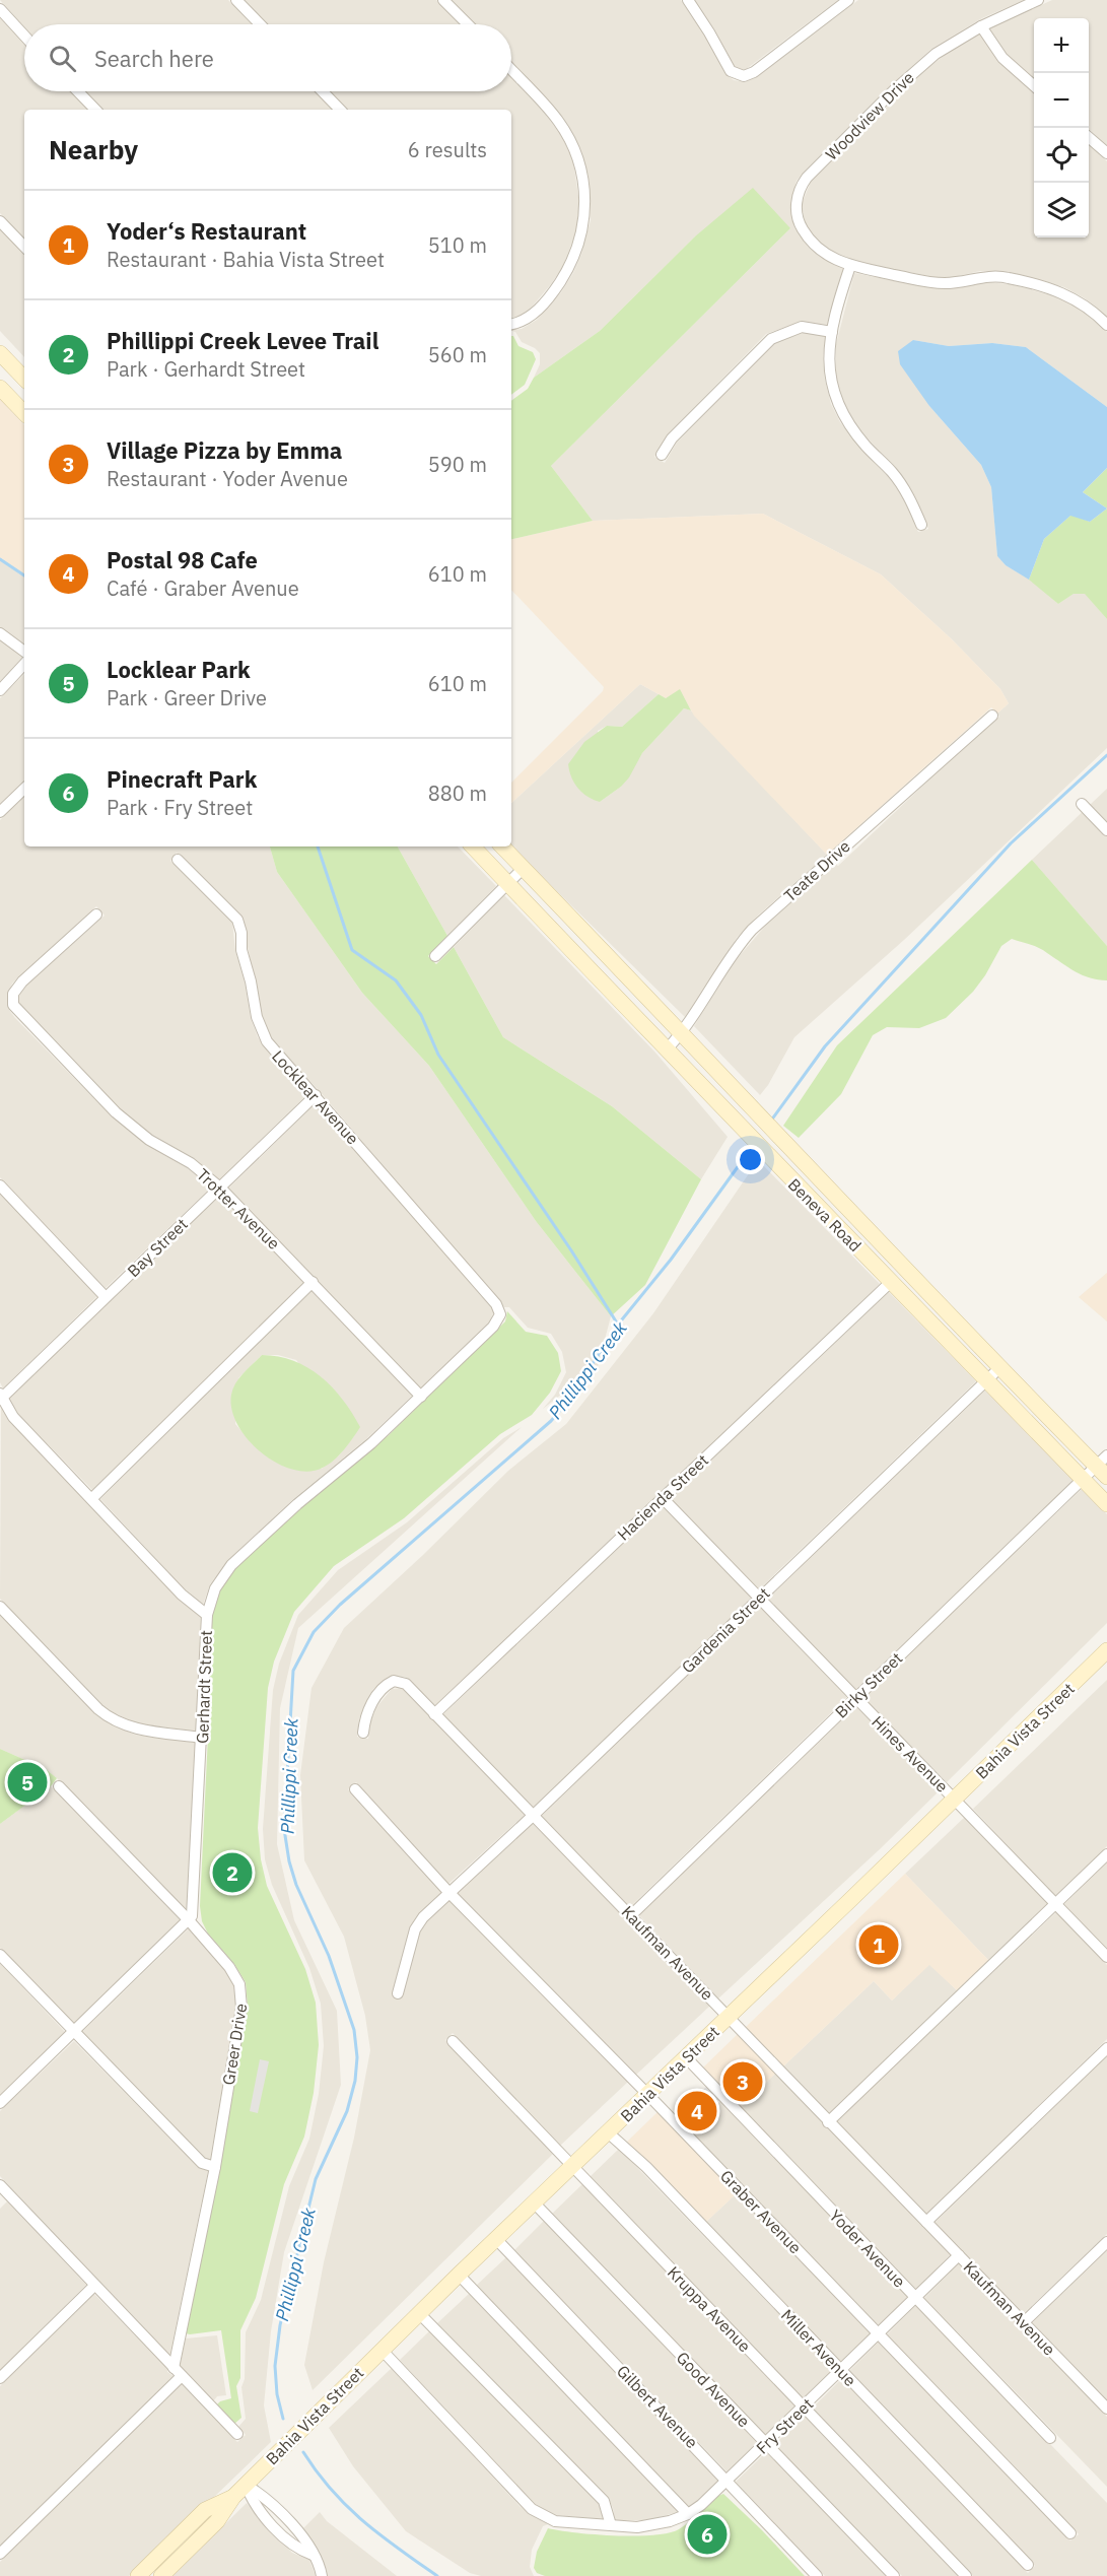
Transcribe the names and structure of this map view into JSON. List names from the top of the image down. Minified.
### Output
{"streets":{"main road":["Beneva Road","Bahia Vista Street"],"street":["Woodview Drive","Teate Drive","Locklear Avenue","Trotter Avenue","Bay Street","Hacienda Street","Gardenia Street","Birky Street","Gerhardt Street","Hines Avenue","Kaufman Avenue","Greer Drive","Graber Avenue","Yoder Avenue","Kruppa Avenue","Miller Avenue","Good Avenue","Gilbert Avenue","Fry Street"]},"crossings":[["Teate Drive","Beneva Road"],["Locklear Avenue","Bay Street"],["Locklear Avenue","Gerhardt Street"],["Trotter Avenue","Bay Street"],["Trotter Avenue","Gerhardt Street"],["Beneva Road","Hacienda Street"],["Beneva Road","Gardenia Street"],["Beneva Road","Birky Street"],["Hacienda Street","Hines Avenue"],["Hacienda Street","Kaufman Avenue"],["Gardenia Street","Hines Avenue"],["Gardenia Street","Kaufman Avenue"],["Gardenia Street","Graber Avenue"],["Birky Street","Hines Avenue"],["Birky Street","Kaufman Avenue"],["Gerhardt Street","Greer Drive"],["Bahia Vista Street","Hines Avenue"],["Bahia Vista Street","Kaufman Avenue"],["Bahia Vista Street","Graber Avenue"],["Bahia Vista Street","Yoder Avenue"],["Bahia Vista Street","Kruppa Avenue"],["Bahia Vista Street","Miller Avenue"],["Bahia Vista Street","Good Avenue"],["Bahia Vista Street","Gilbert Avenue"],["Bahia Vista Street","Fry Street"],["Kaufman Avenue","Fry Street"],["Graber Avenue","Fry Street"],["Yoder Avenue","Fry Street"],["Kruppa Avenue","Fry Street"],["Miller Avenue","Fry Street"],["Good Avenue","Fry Street"],["Gilbert Avenue","Fry Street"]],"water":["Phillippi Creek"],"page":{"map_buttons":["+","−"],"search":"Search here","heading":["Nearby","6 results"],"list":[{"mark":"1","name":"Yoder‘s Restaurant","note":"Restaurant · Bahia Vista Street","value":"510 m"},{"mark":"2","name":"Phillippi Creek Levee Trail","note":"Park · Gerhardt Street","value":"560 m"},{"mark":"3","name":"Village Pizza by Emma","note":"Restaurant · Yoder Avenue","value":"590 m"},{"mark":"4","name":"Postal 98 Cafe","note":"Café · Graber Avenue","value":"610 m"},{"mark":"5","name":"Locklear Park","note":"Park · Greer Drive","value":"610 m"},{"mark":"6","name":"Pinecraft Park","note":"Park · Fry Street","value":"880 m"}],"pins":["5","2","1","3","4","6"]}}
